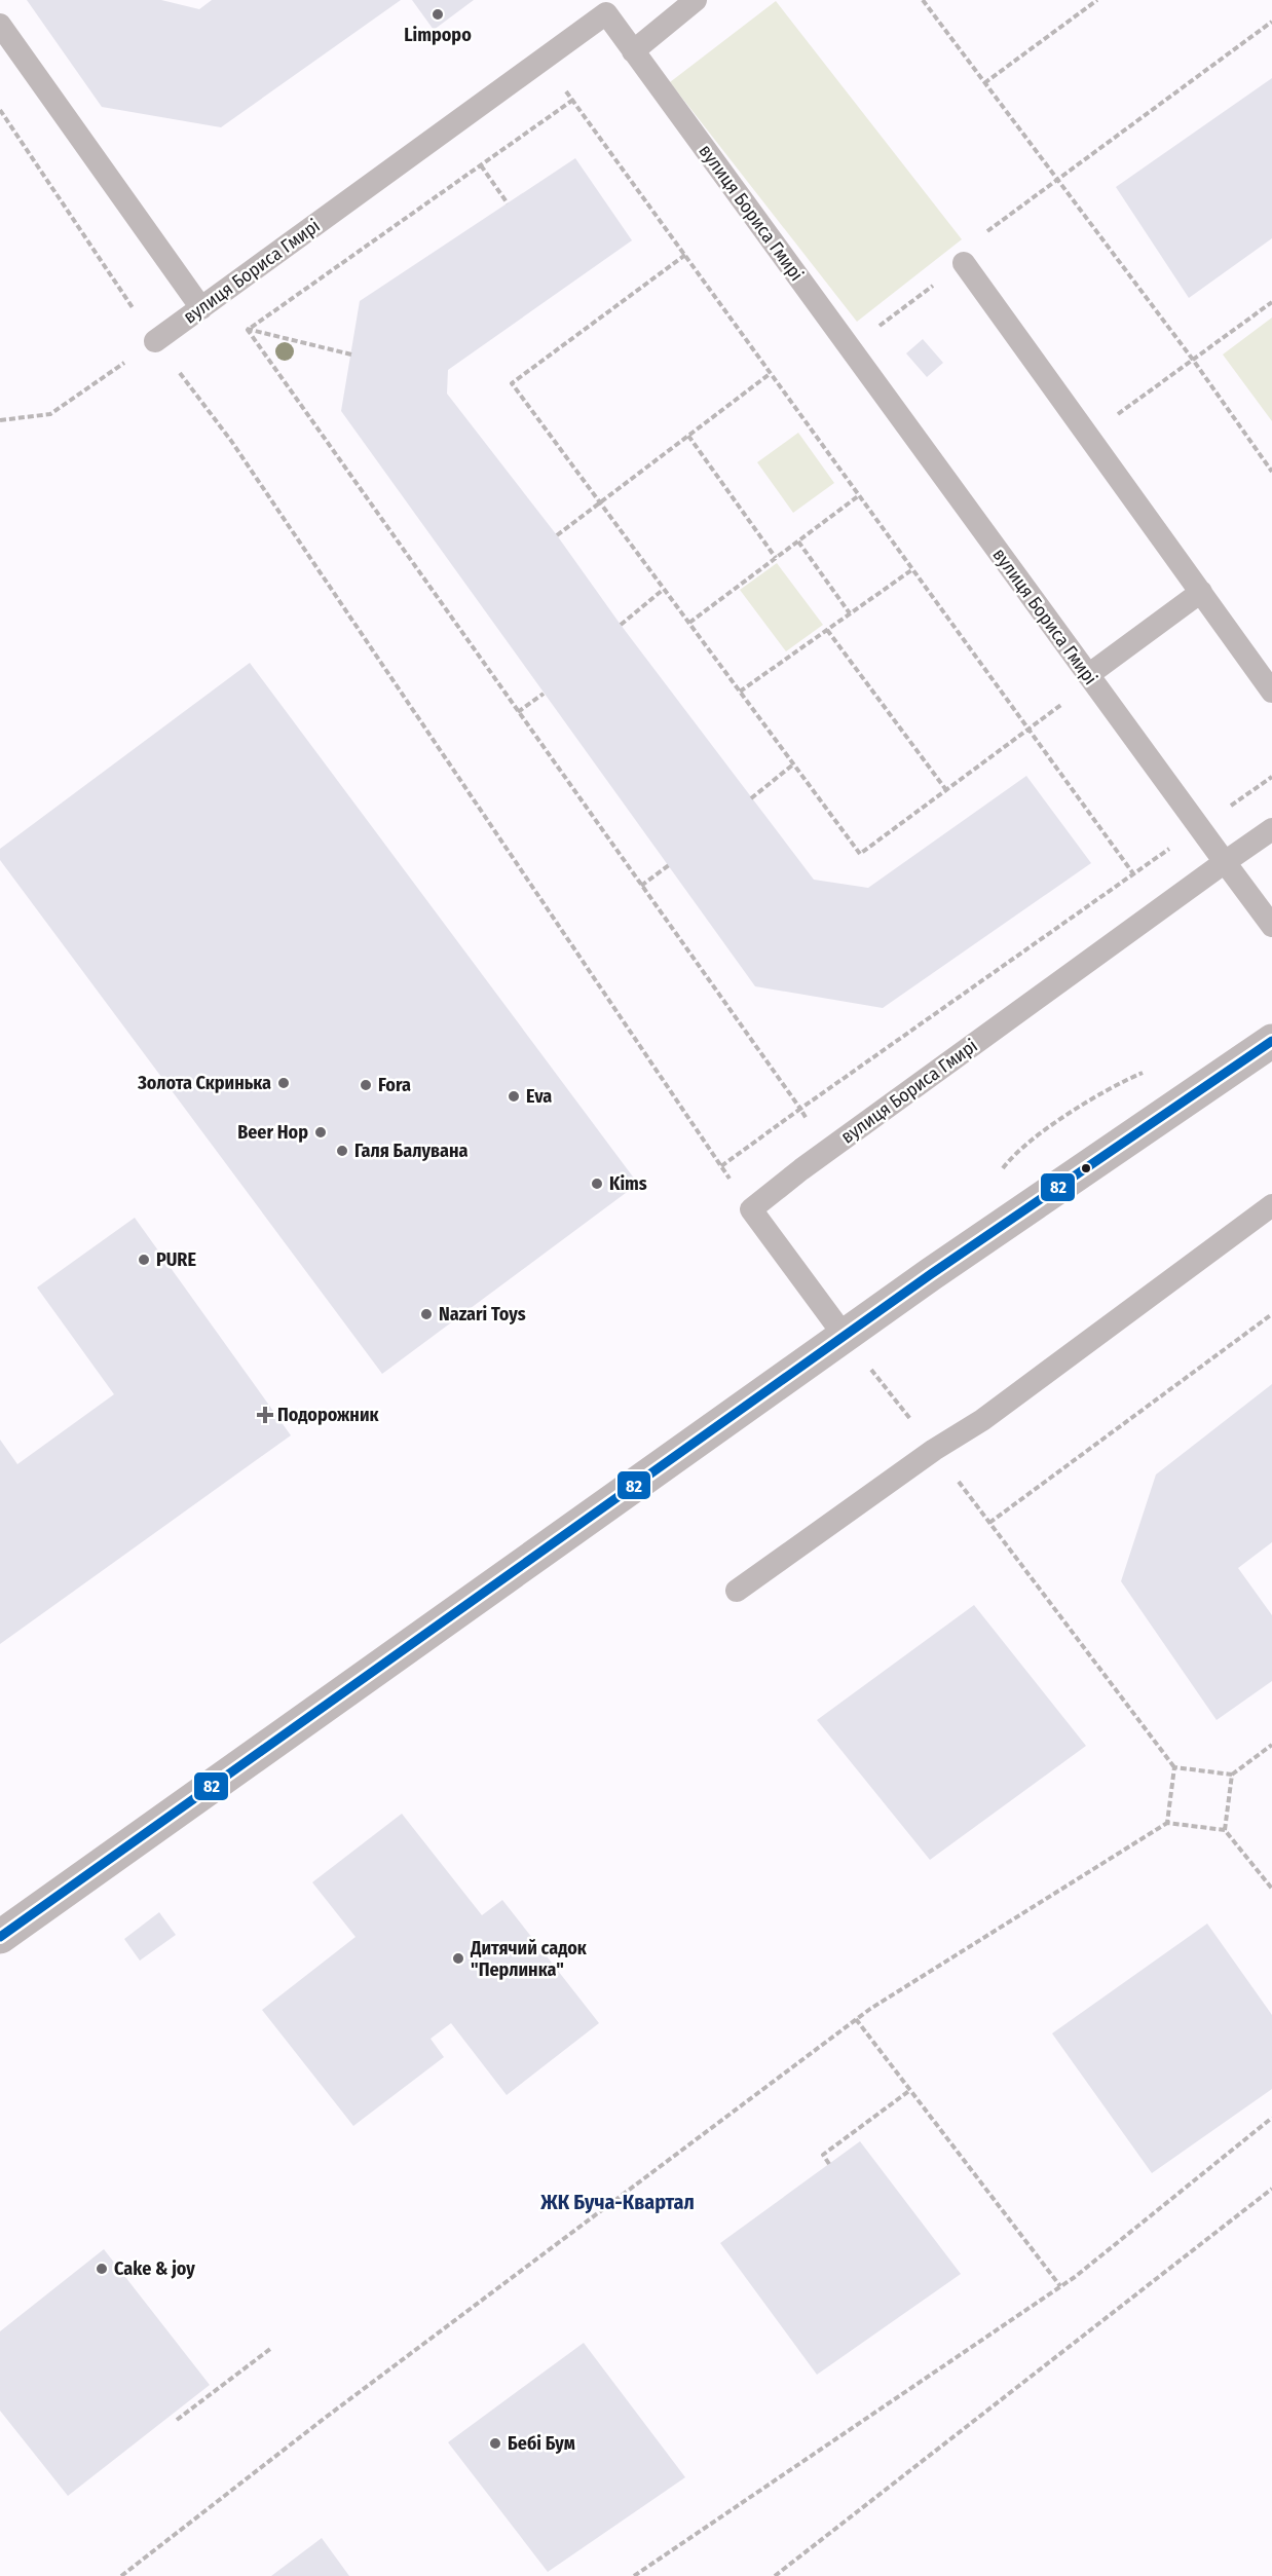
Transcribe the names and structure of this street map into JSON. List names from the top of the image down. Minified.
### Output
{"streets":{"lane":["вулиця Бориса Гмирі"]},"districts":["ЖК Буча-Квартал"],"places":{"other":["Limpopo","Золота Скринька","Fora","Eva","Beer Hop","Галя Балувана","Kims","PURE","Nazari Toys","Дитячий садок \"Перлинка\"","Cake & joy","Бебі Бум"],"health":["Подорожник"]},"lines":["transit line 82"]}
